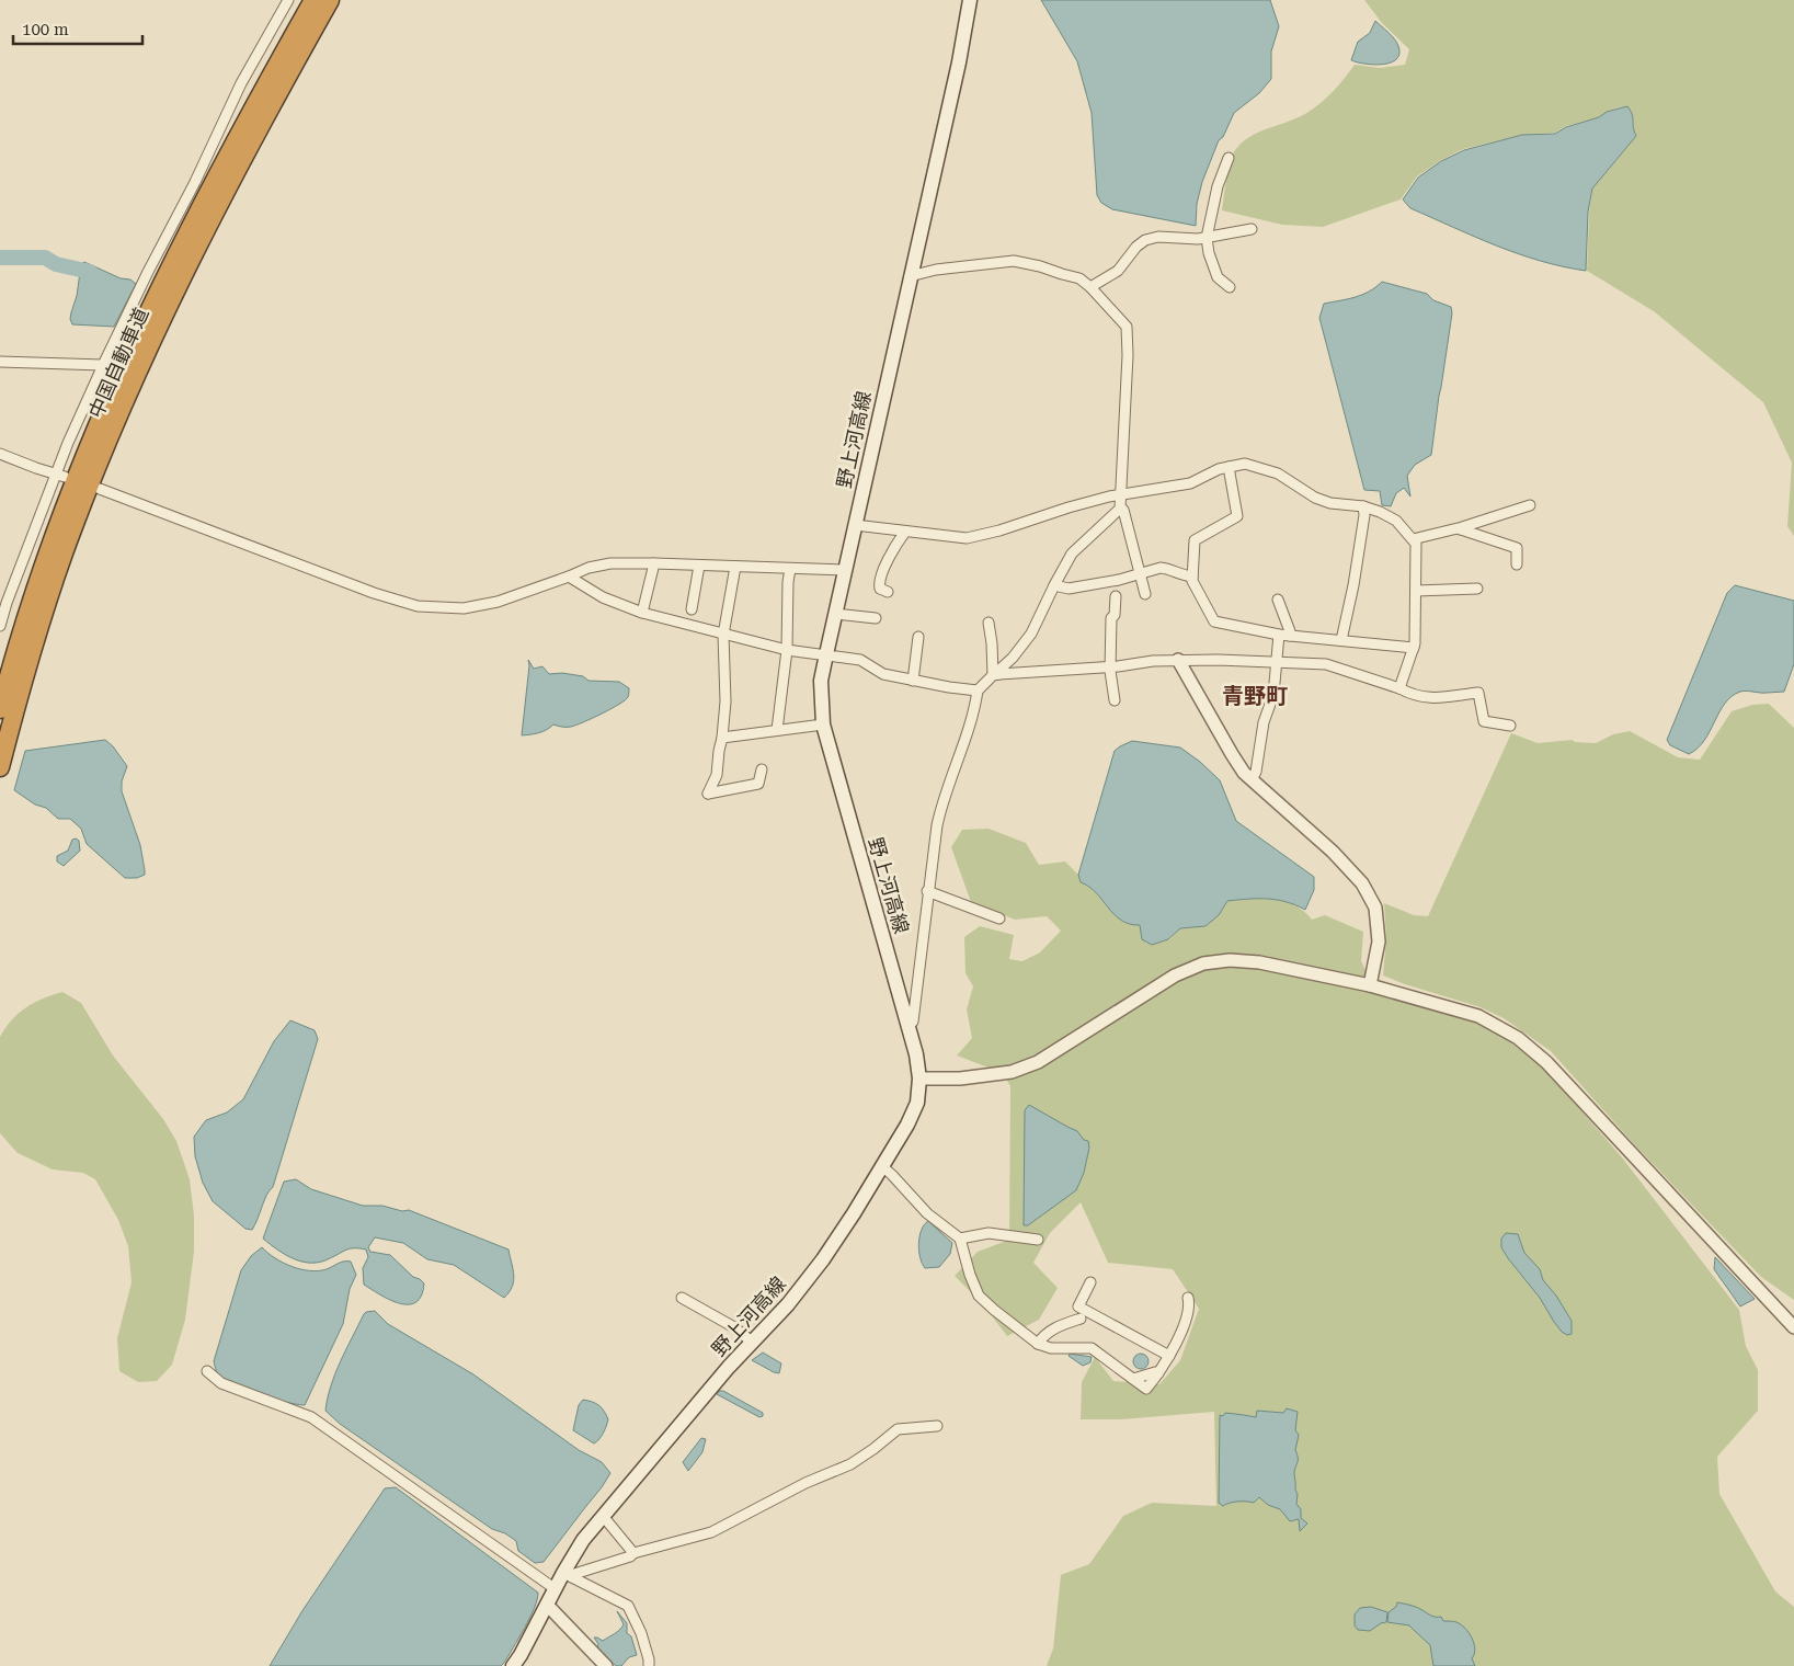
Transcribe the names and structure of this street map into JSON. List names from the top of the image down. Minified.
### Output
{"streets":{"highway":["中国自動車道"],"main road":["野上河高線"]},"districts":["青野町"],"scale_bar":"100 m"}
